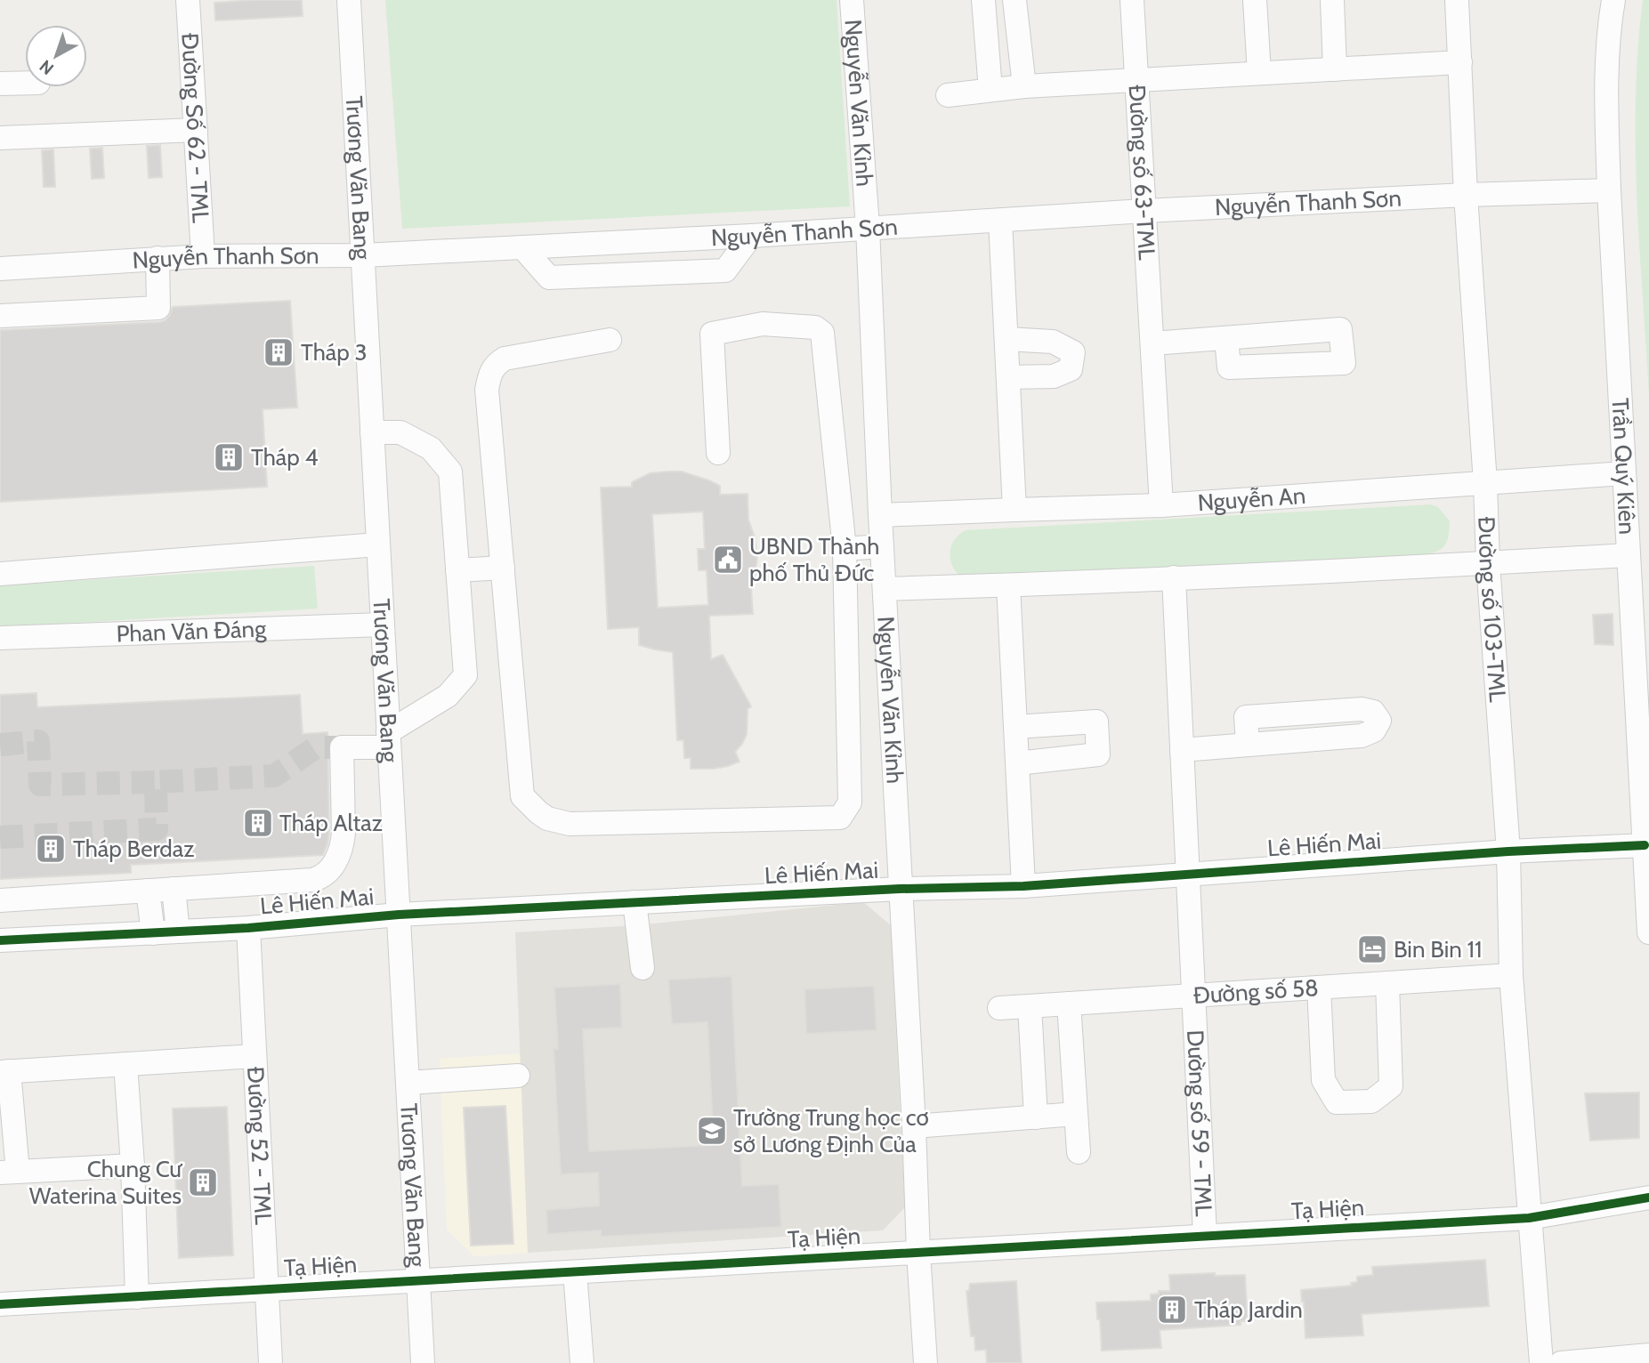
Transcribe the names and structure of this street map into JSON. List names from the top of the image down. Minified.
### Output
{"streets":{"street":["Nguyễn Văn Kỉnh","Đường Số 62 - TML","Đường số 63-TML","Trương Văn Bang","Nguyễn Thanh Sơn","Trần Quý Kiên","Nguyễn An","Đường số 103-TML","Phan Văn Đáng","Lê Hiến Mai","Đường số 58","Dường số 59 - TML","Đường 52 - TML","Tạ Hiện"]},"crossings":[["Nguyễn Văn Kỉnh","Nguyễn Thanh Sơn"],["Nguyễn Văn Kỉnh","Nguyễn An"],["Nguyễn Văn Kỉnh","Lê Hiến Mai"],["Nguyễn Văn Kỉnh","Tạ Hiện"],["Đường Số 62 - TML","Nguyễn Thanh Sơn"],["Đường số 63-TML","Nguyễn Thanh Sơn"],["Đường số 63-TML","Nguyễn An"],["Trương Văn Bang","Nguyễn Thanh Sơn"],["Trương Văn Bang","Phan Văn Đáng"],["Trương Văn Bang","Lê Hiến Mai"],["Trương Văn Bang","Tạ Hiện"],["Nguyễn Thanh Sơn","Trần Quý Kiên"],["Nguyễn Thanh Sơn","Đường số 103-TML"],["Trần Quý Kiên","Nguyễn An"],["Trần Quý Kiên","Lê Hiến Mai"],["Nguyễn An","Đường số 103-TML"],["Đường số 103-TML","Lê Hiến Mai"],["Đường số 103-TML","Đường số 58"],["Đường số 103-TML","Tạ Hiện"],["Lê Hiến Mai","Dường số 59 - TML"],["Lê Hiến Mai","Đường 52 - TML"],["Đường số 58","Dường số 59 - TML"],["Dường số 59 - TML","Tạ Hiện"],["Đường 52 - TML","Tạ Hiện"]],"places":{"building":["Tháp 3","Tháp 4","Tháp Altaz","Tháp Berdaz","Chung Cư Waterina Suites","Tháp Jardin"],"public building":["UBND Thành phố Thủ Đức"],"hotel":["Bin Bin 11"],"school or university":["Trường Trung học cơ sở Lương Định Của"]},"north":"bottom left"}
